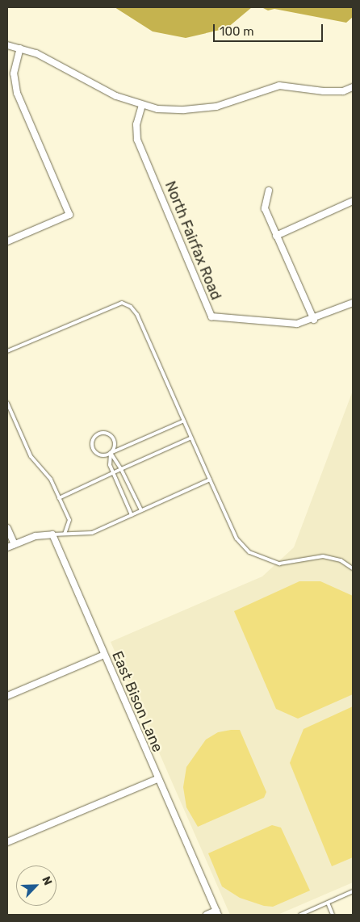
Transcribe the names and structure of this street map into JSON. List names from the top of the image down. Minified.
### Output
{"streets":{"street":["North Fairfax Road","East Bison Lane"]},"scale_bar":"100 m","north":"top right"}
